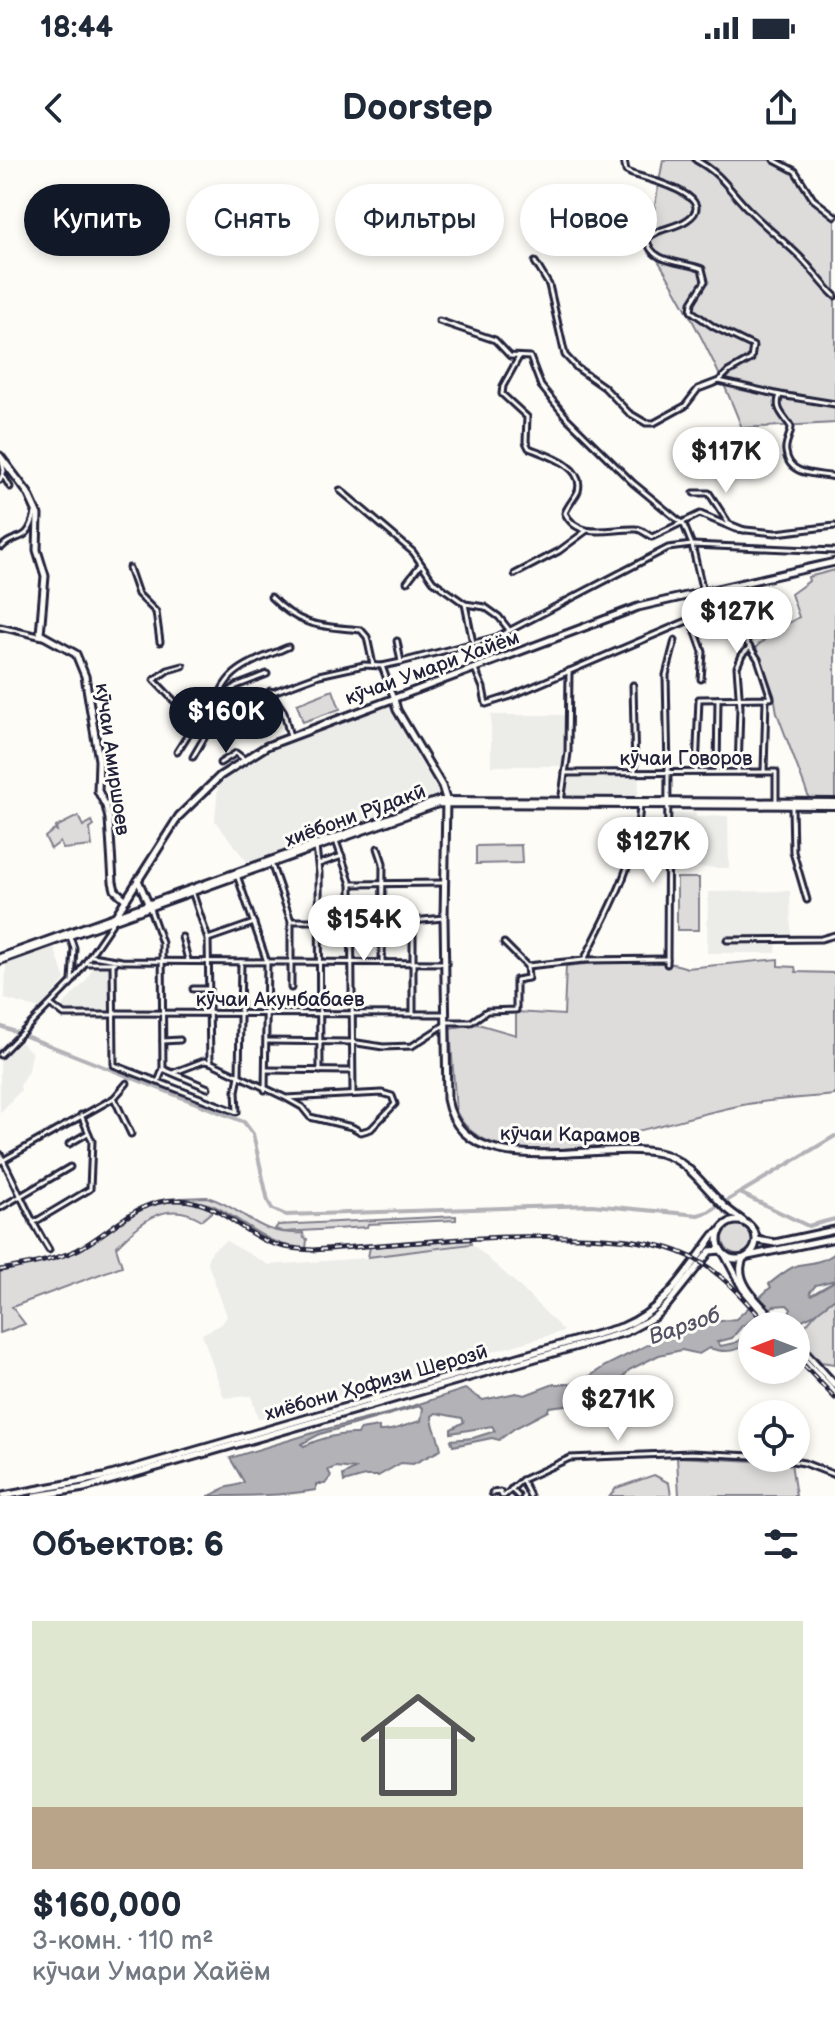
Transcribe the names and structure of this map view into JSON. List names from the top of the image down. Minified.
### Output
{"streets":{"main road":["кӯчаи Умари Хайём","кӯчаи Амиршоев","кӯчаи Карамов","хиёбони Ҳофизи Шерозӣ"],"street":["кӯчаи Говоров","кӯчаи Акунбабаев"]},"crossings":[["кӯчаи Умари Хайём","кӯчаи Амиршоев"],["кӯчаи Умари Хайём","кӯчаи Карамов"],["кӯчаи Акунбабаев","кӯчаи Карамов"],["кӯчаи Карамов","хиёбони Ҳофизи Шерозӣ"]],"water":["Варзоб"],"north":"left","page":{"status":"18:44","header":"Doorstep","chip":["Купить","Снять","Фильтры","Новое"],"price":["$117K","$127K","$160K","$127K","$154K","$271K"],"heading":"Объектов: 6","list":[{"name":"$160,000","note":"3-комн. · 110 m² · кӯчаи Умари Хайём"}]}}
